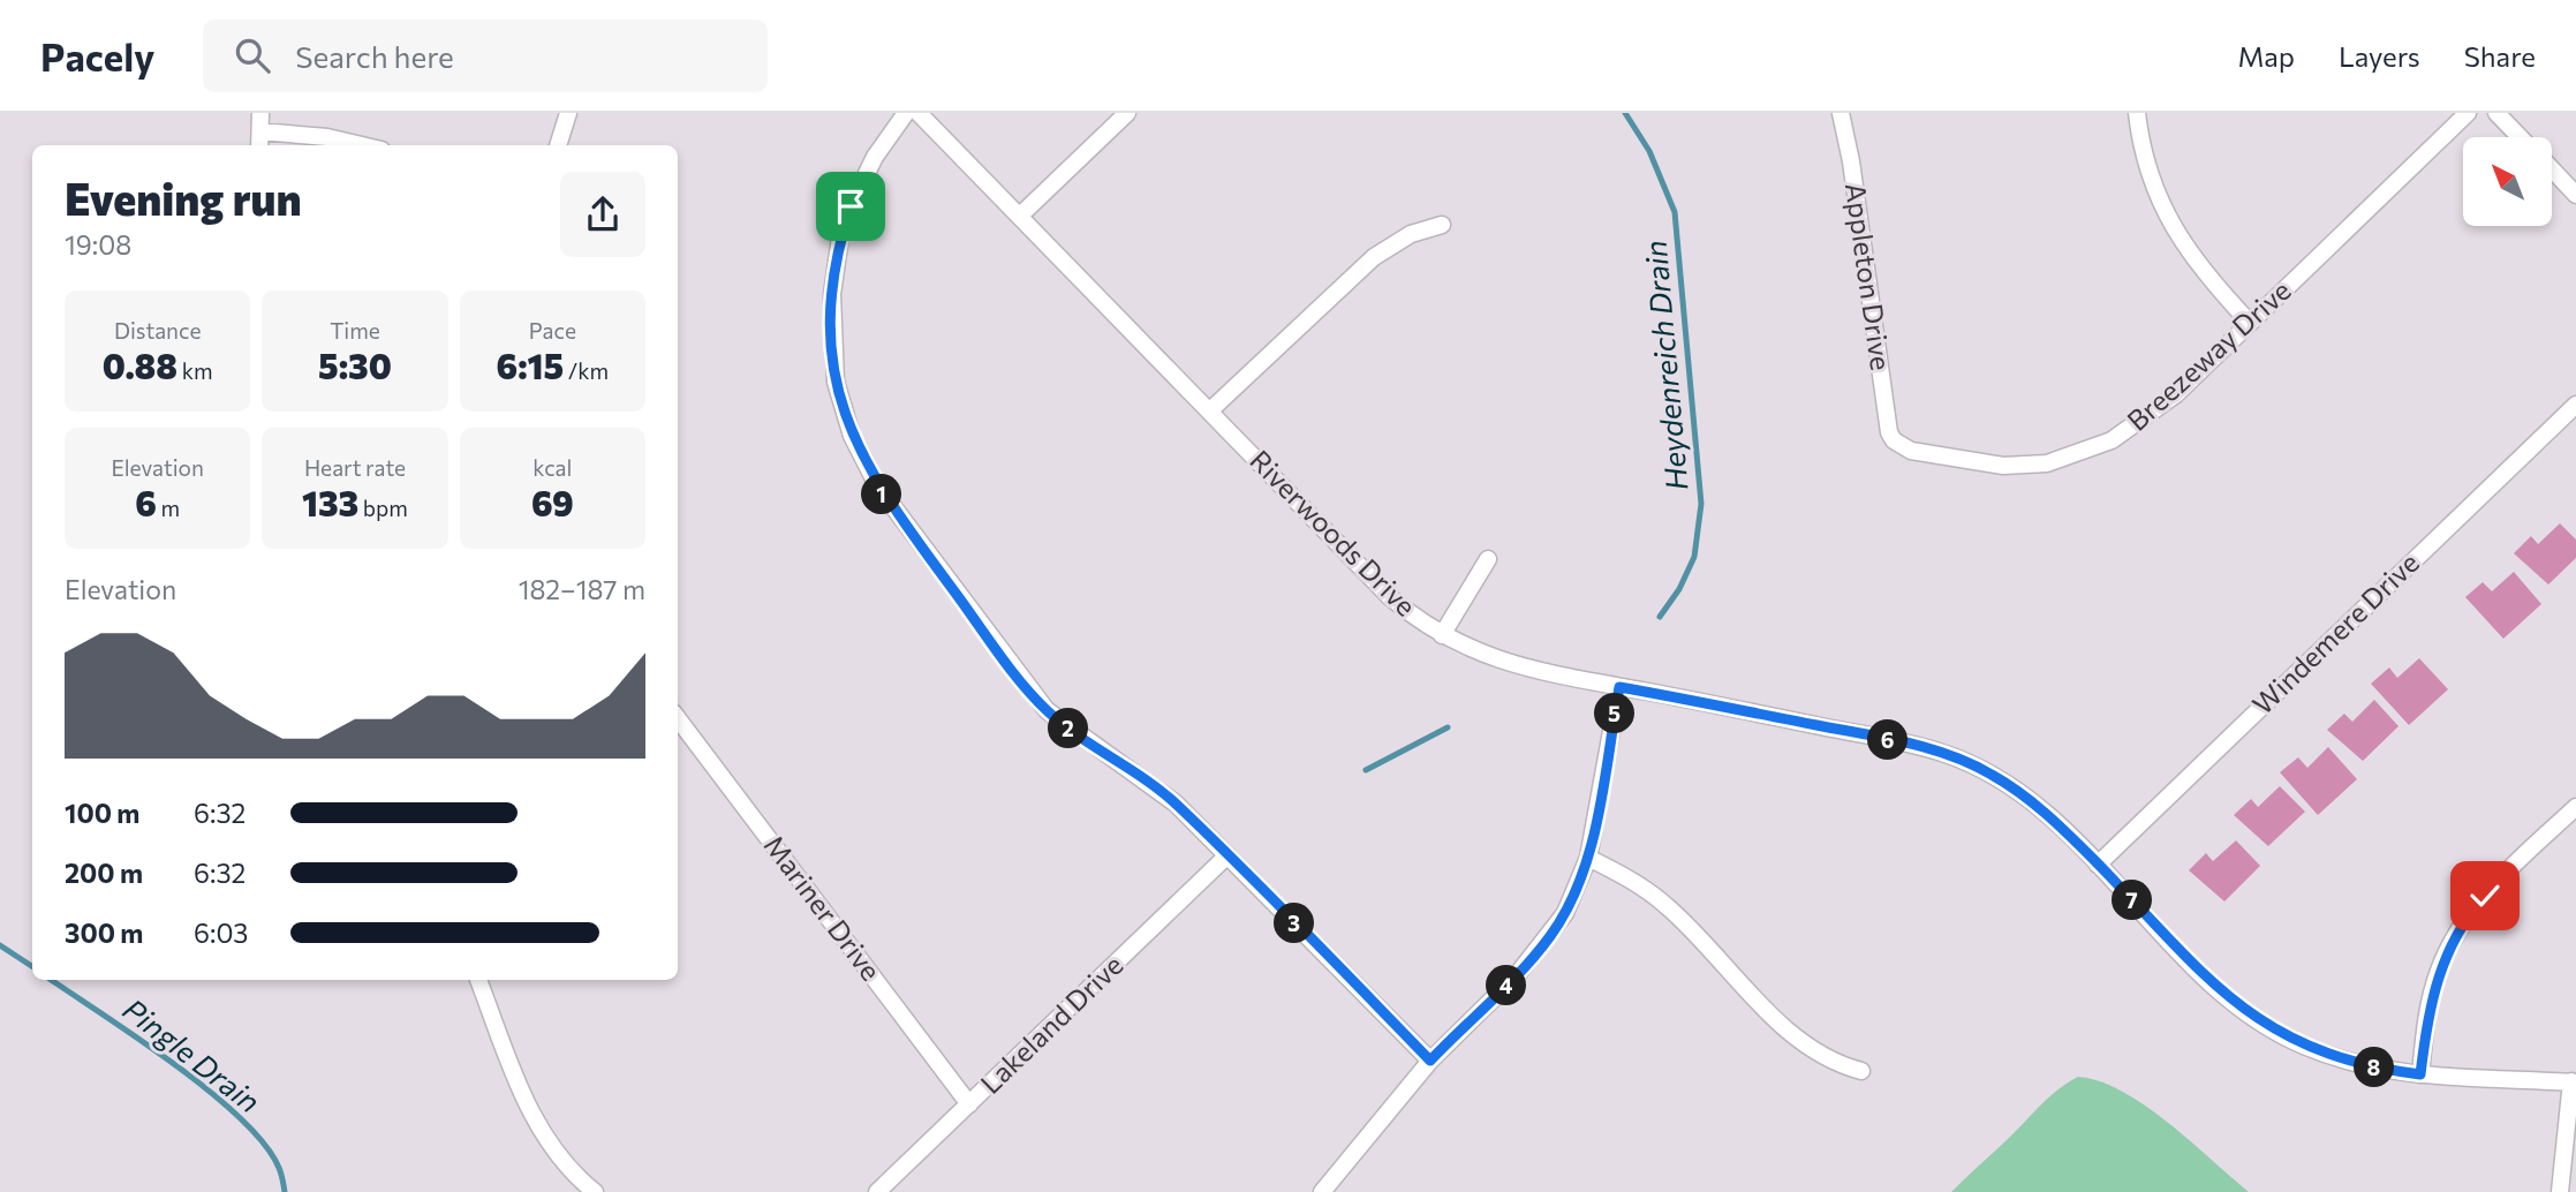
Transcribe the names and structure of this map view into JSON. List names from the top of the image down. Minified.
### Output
{"streets":{"street":["Appleton Drive","Breezeway Drive","Riverwoods Drive","Windemere Drive","Mariner Drive","Lakeland Drive"]},"crossings":[["Appleton Drive","Breezeway Drive"],["Riverwoods Drive","Windemere Drive"],["Mariner Drive","Lakeland Drive"]],"water":["Heydenreich Drain","Pingle Drain"],"north":"top left","page":{"header":"Pacely","search":"Search here","nav":["Map","Layers","Share"],"heading":["Evening run","19:08"],"stats":[["Distance","0.88 km"],["Time","5:30"],["Pace","6:15 /km"],["Elevation","6 m"],["Heart rate","133 bpm"],["kcal","69"]],"pins":["1","5","2","6","7","3","4","8"],"chart":["Elevation","182–187 m"],"list":[{"name":"100 m","note":"6:32"},{"name":"200 m","note":"6:32"},{"name":"300 m","note":"6:03"}]}}
